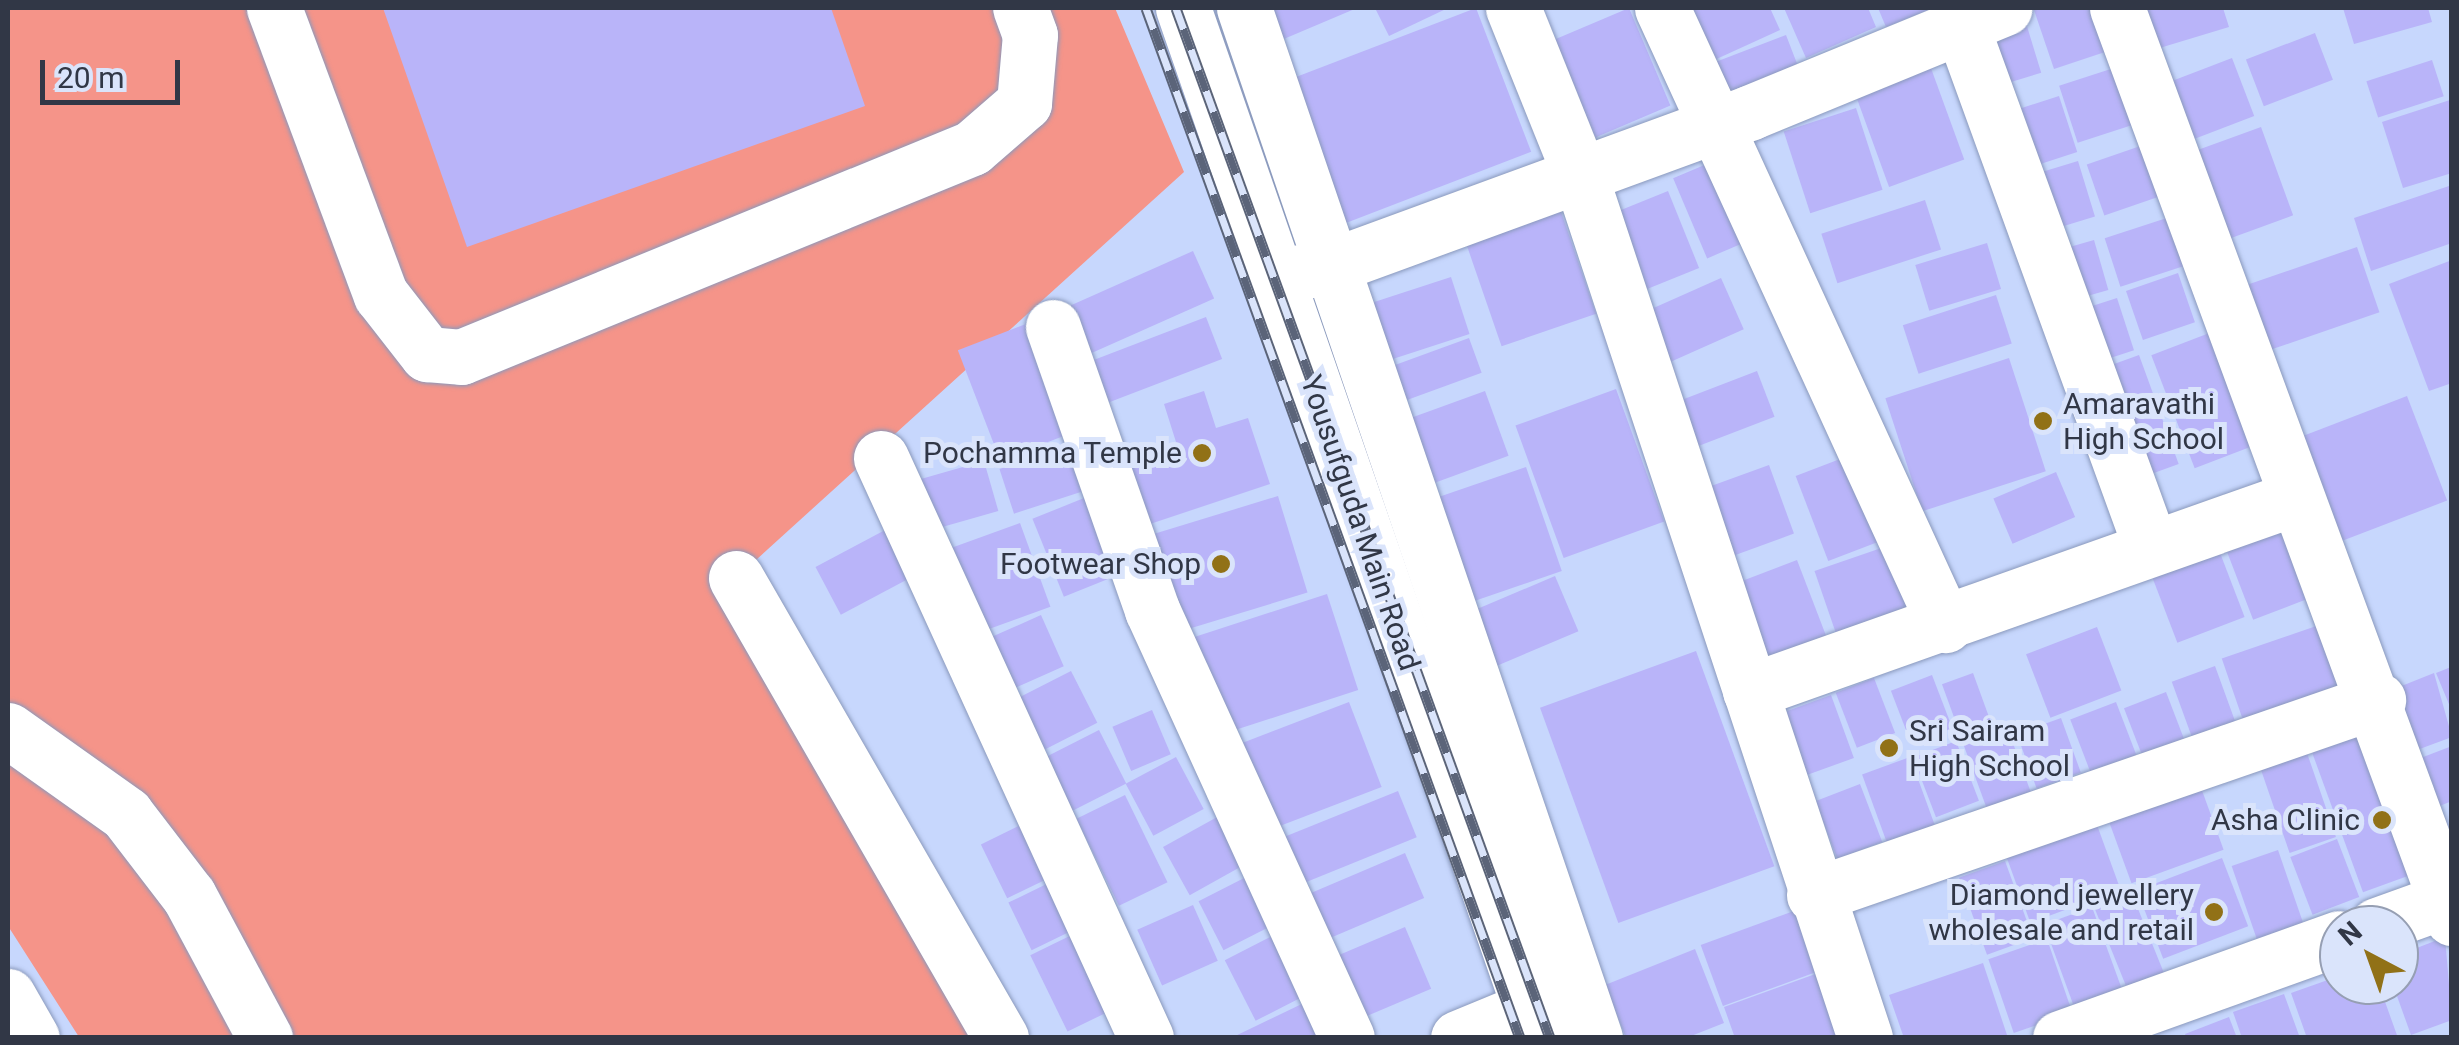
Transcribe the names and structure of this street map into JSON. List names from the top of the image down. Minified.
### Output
{"streets":{"street":["Yousufguda Main Road"]},"places":["Amaravathi High School","Pochamma Temple","Footwear Shop","Sri Sairam High School","Asha Clinic","Diamond jewellery wholesale and retail"],"scale_bar":"20 m","north":"top left"}
